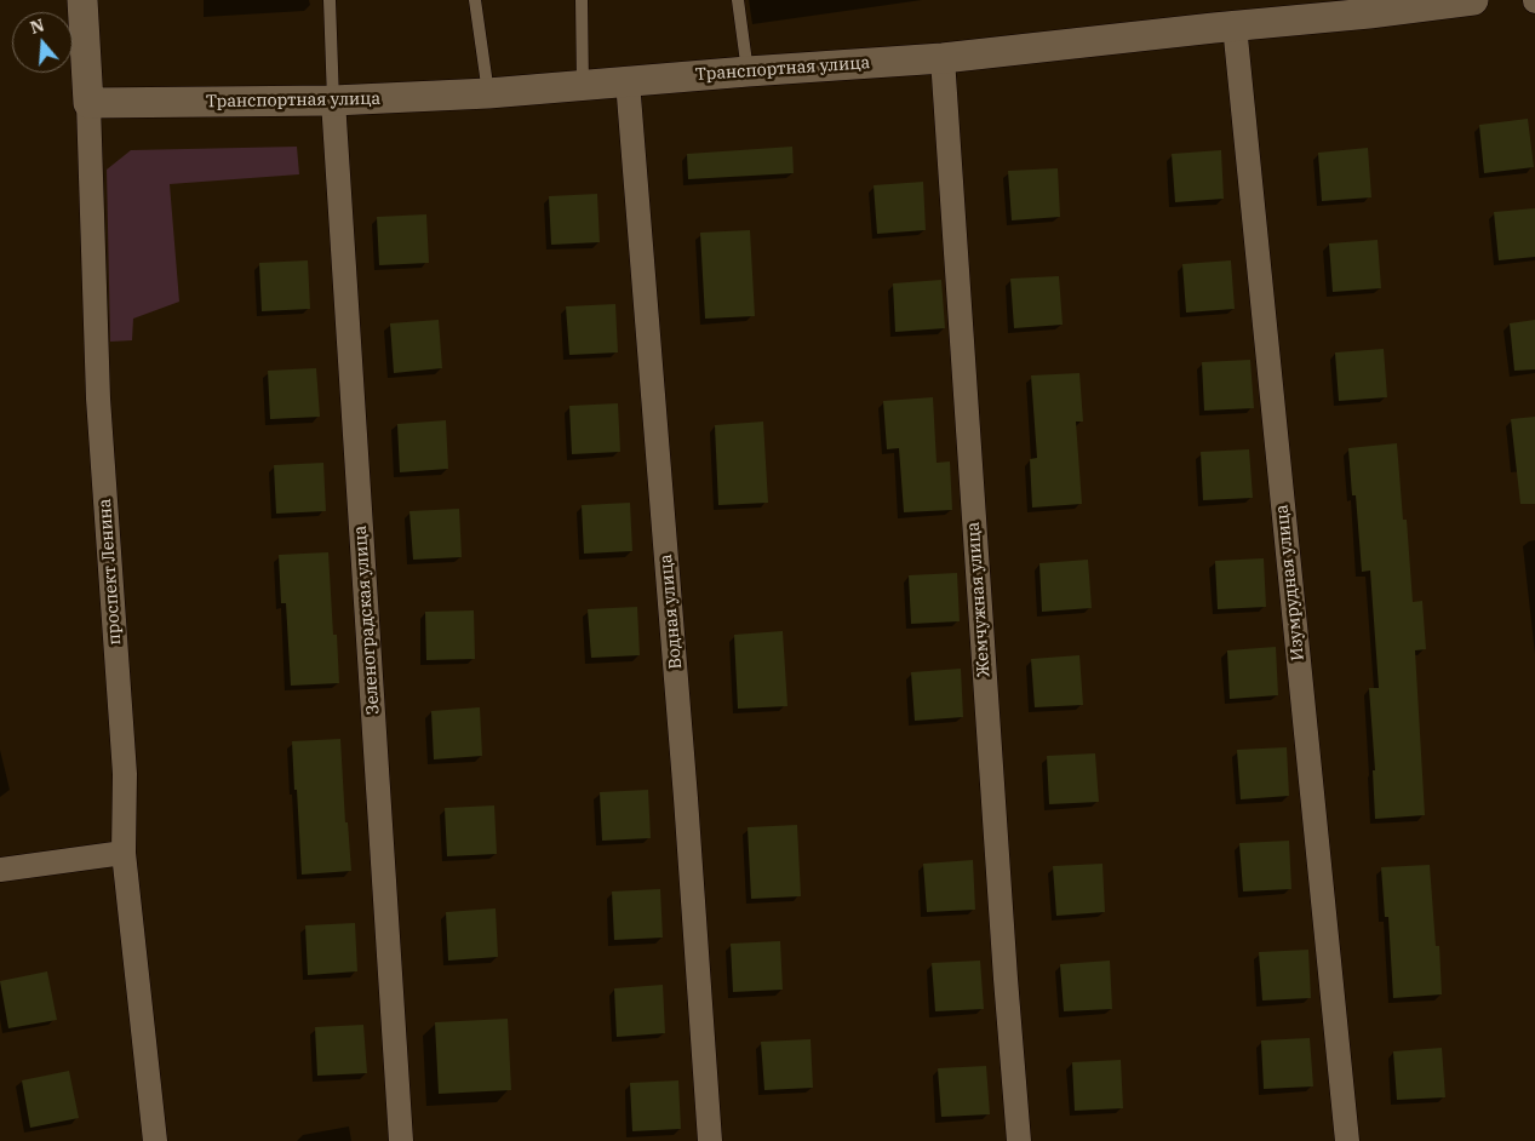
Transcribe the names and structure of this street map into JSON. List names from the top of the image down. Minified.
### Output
{"streets":{"street":["Транспортная улица","проспект Ленина","Изумрудная улица","Жемчужная улица","Водная улица","Зеленоградская улица"]},"crossings":[["Транспортная улица","проспект Ленина"],["Транспортная улица","Изумрудная улица"],["Транспортная улица","Жемчужная улица"],["Транспортная улица","Водная улица"],["Транспортная улица","Зеленоградская улица"]],"north":"top"}
